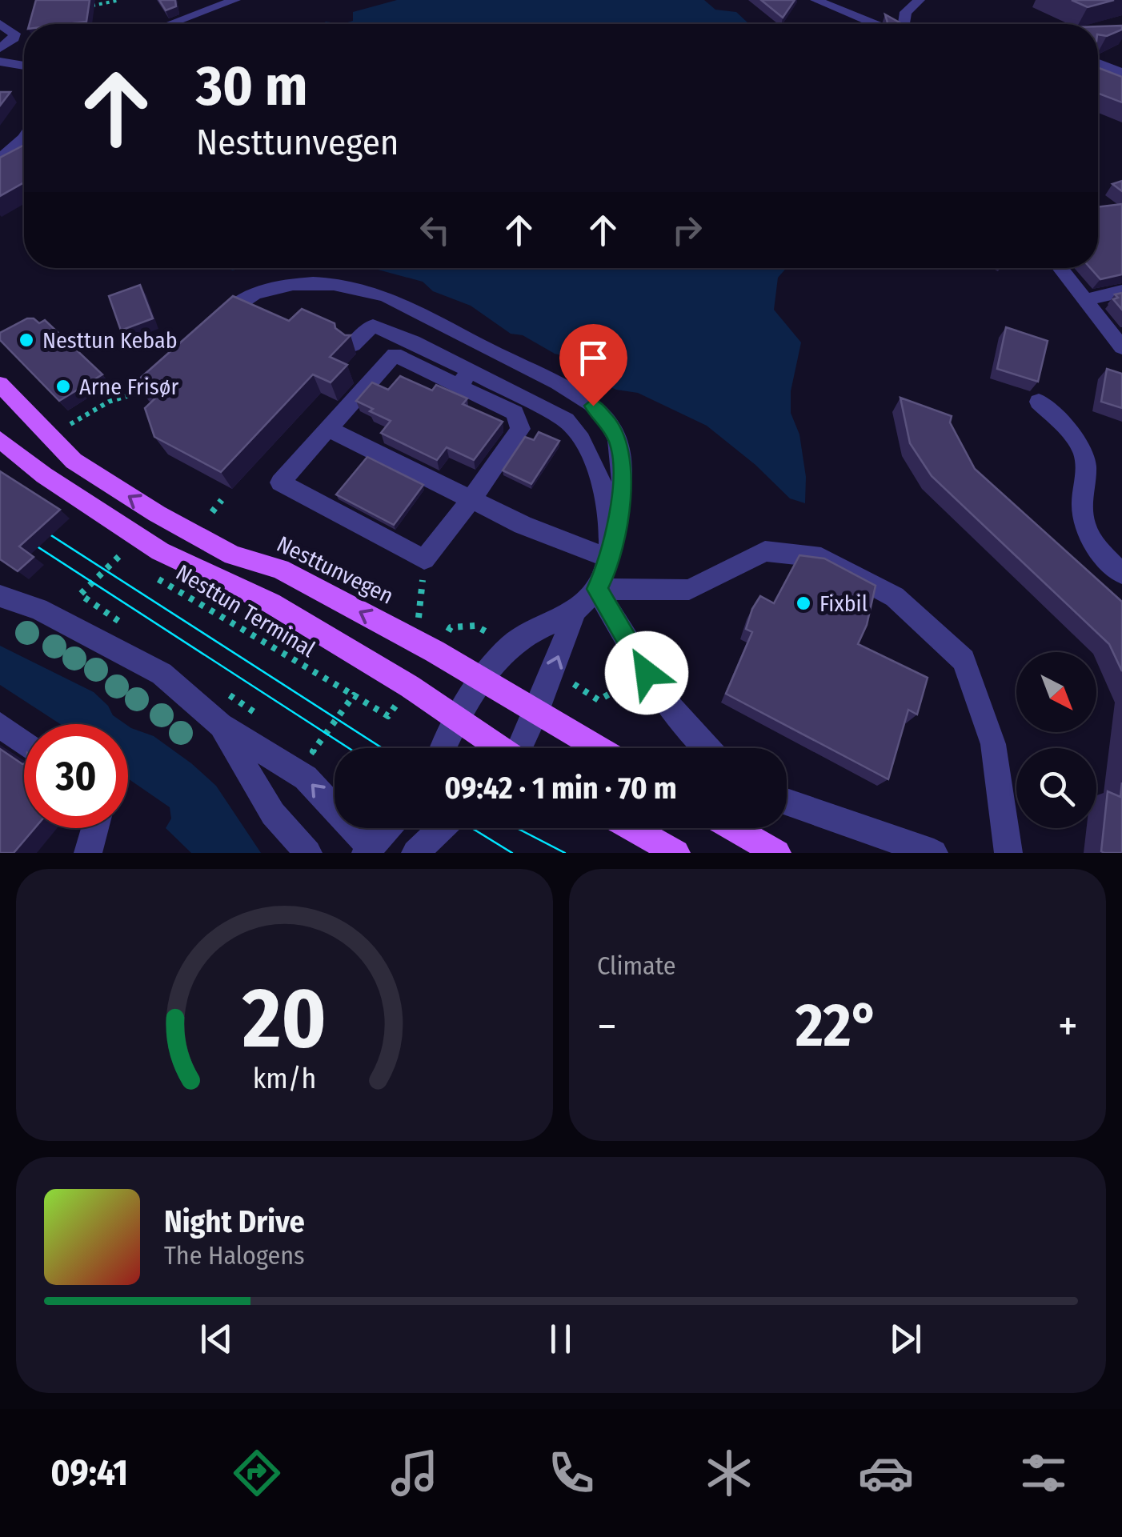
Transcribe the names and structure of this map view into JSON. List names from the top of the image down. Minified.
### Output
{"streets":{"main road":["Nesttunvegen"],"path":["Nesttun Terminal"]},"places":["Nesttun Kebab","Arne Frisør","Fixbil"],"north":"bottom right","page":{"turn":["30 m","Nesttunvegen"],"limit":"30","trip":"09:42 · 1 min · 70 m","tile":"Climate","heat":["−","22°","+"],"song":["Night Drive","The Halogens"],"tabs":"09:41","gauge":["20","km/h"]}}
